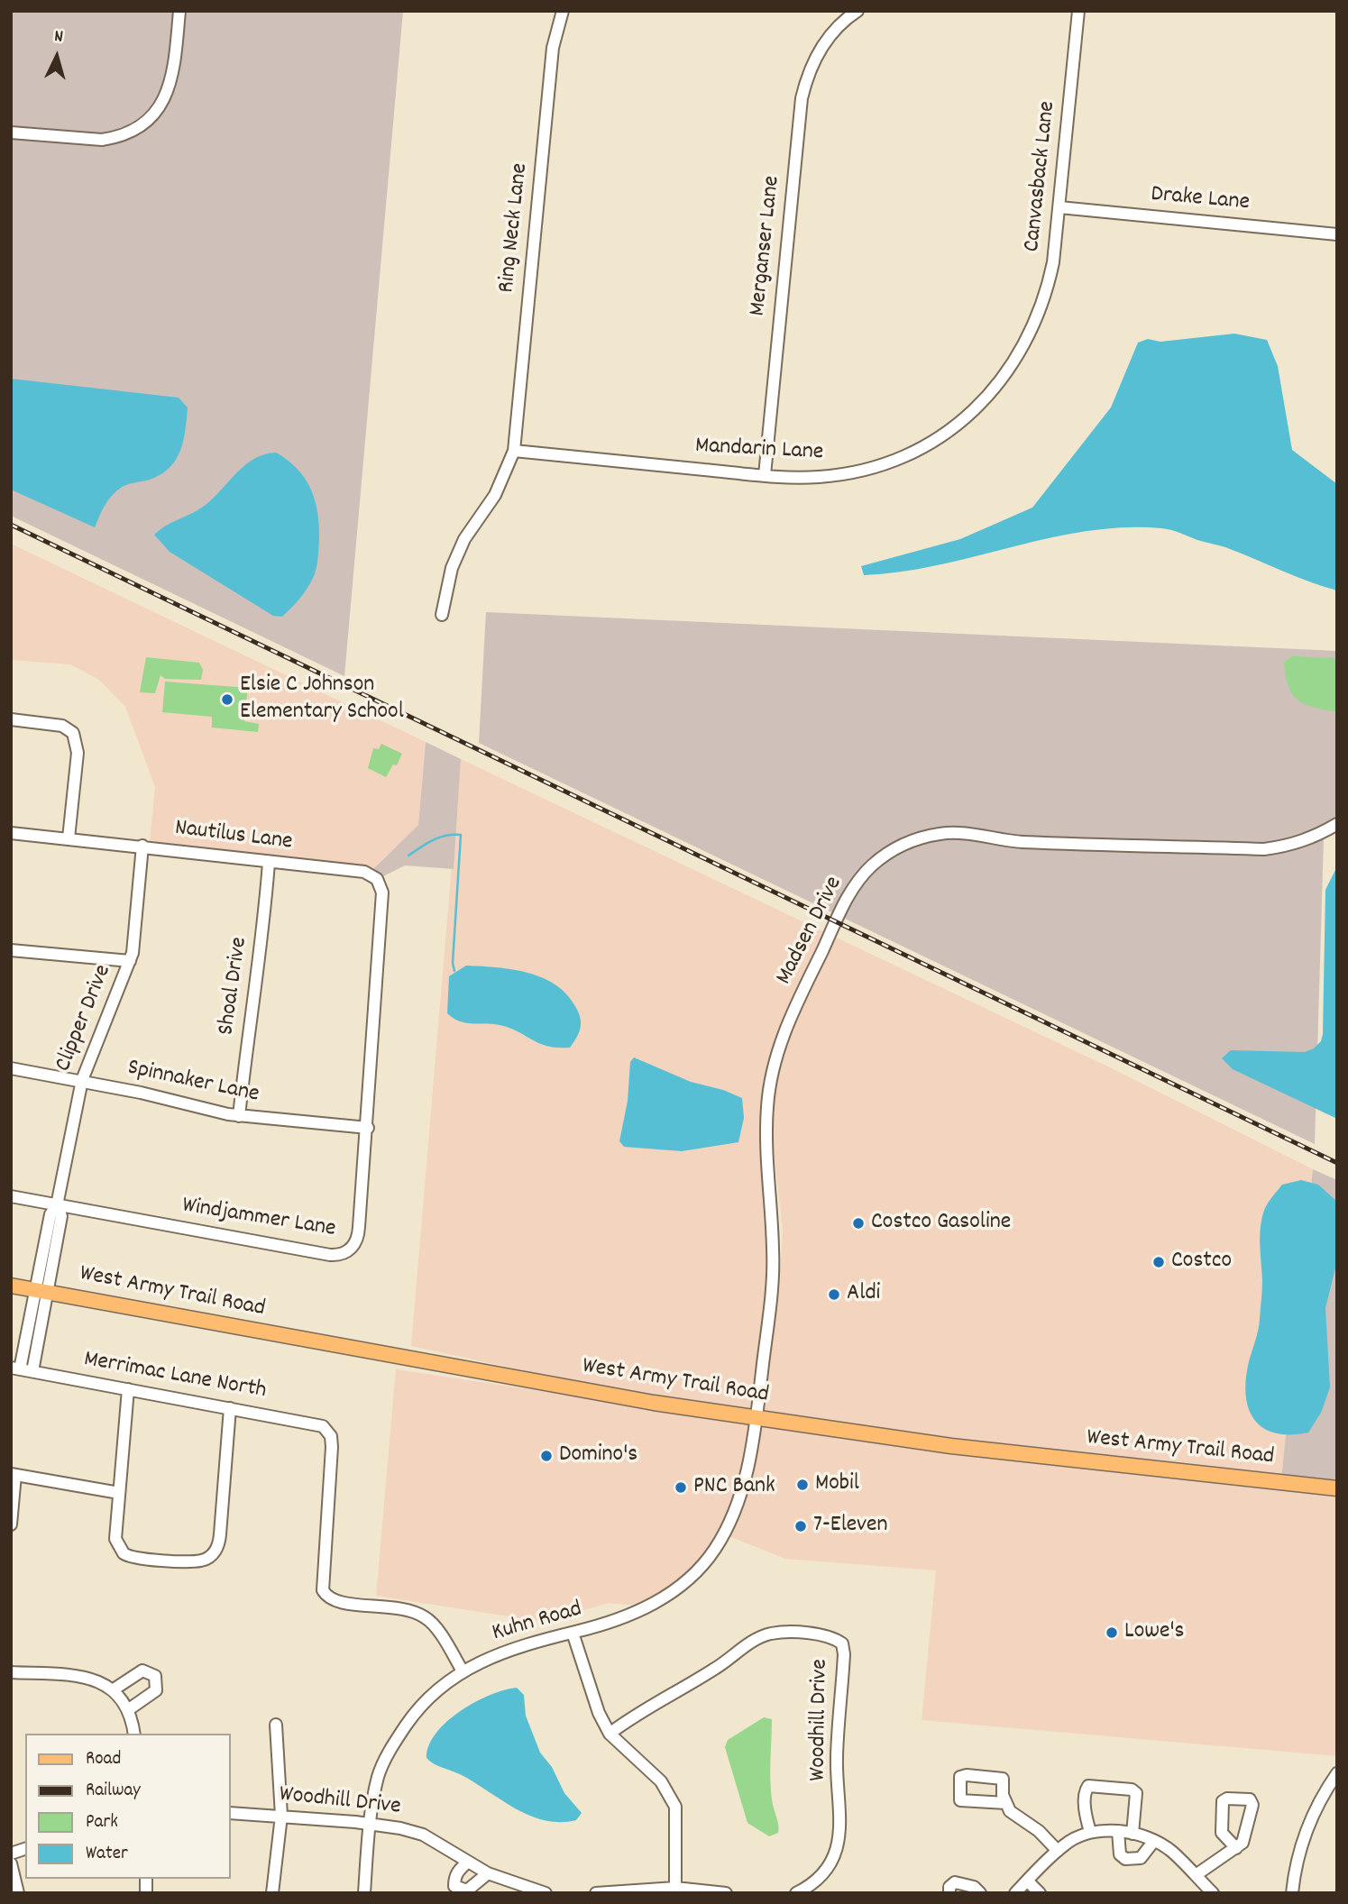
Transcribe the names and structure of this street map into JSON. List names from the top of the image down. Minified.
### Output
{"streets":{"main road":["West Army Trail Road"],"street":["Canvasback Lane","Drake Lane","Ring Neck Lane","Merganser Lane","Mandarin Lane","Nautilus Lane","Madsen Drive","Shoal Drive","Clipper Drive","Spinnaker Lane","Windjammer Lane","Merrimac Lane North","Kuhn Road","Woodhill Drive"]},"crossings":[["Canvasback Lane","Drake Lane"],["Canvasback Lane","Mandarin Lane"],["Ring Neck Lane","Mandarin Lane"],["Merganser Lane","Mandarin Lane"],["Nautilus Lane","Shoal Drive"],["Nautilus Lane","Clipper Drive"],["Nautilus Lane","Windjammer Lane"],["Madsen Drive","West Army Trail Road"],["Madsen Drive","Kuhn Road"],["Shoal Drive","Spinnaker Lane"],["Clipper Drive","Spinnaker Lane"],["Clipper Drive","Windjammer Lane"],["Clipper Drive","West Army Trail Road"],["Clipper Drive","Merrimac Lane North"],["Spinnaker Lane","Windjammer Lane"],["West Army Trail Road","Kuhn Road"],["Merrimac Lane North","Kuhn Road"],["Kuhn Road","Woodhill Drive"]],"places":["Elsie C Johnson Elementary School","Costco Gasoline","Costco","Aldi","Domino's","Mobil","PNC Bank","7-Eleven","Lowe's"],"legend":["Road","Railway","Park","Water"],"north":"top"}
